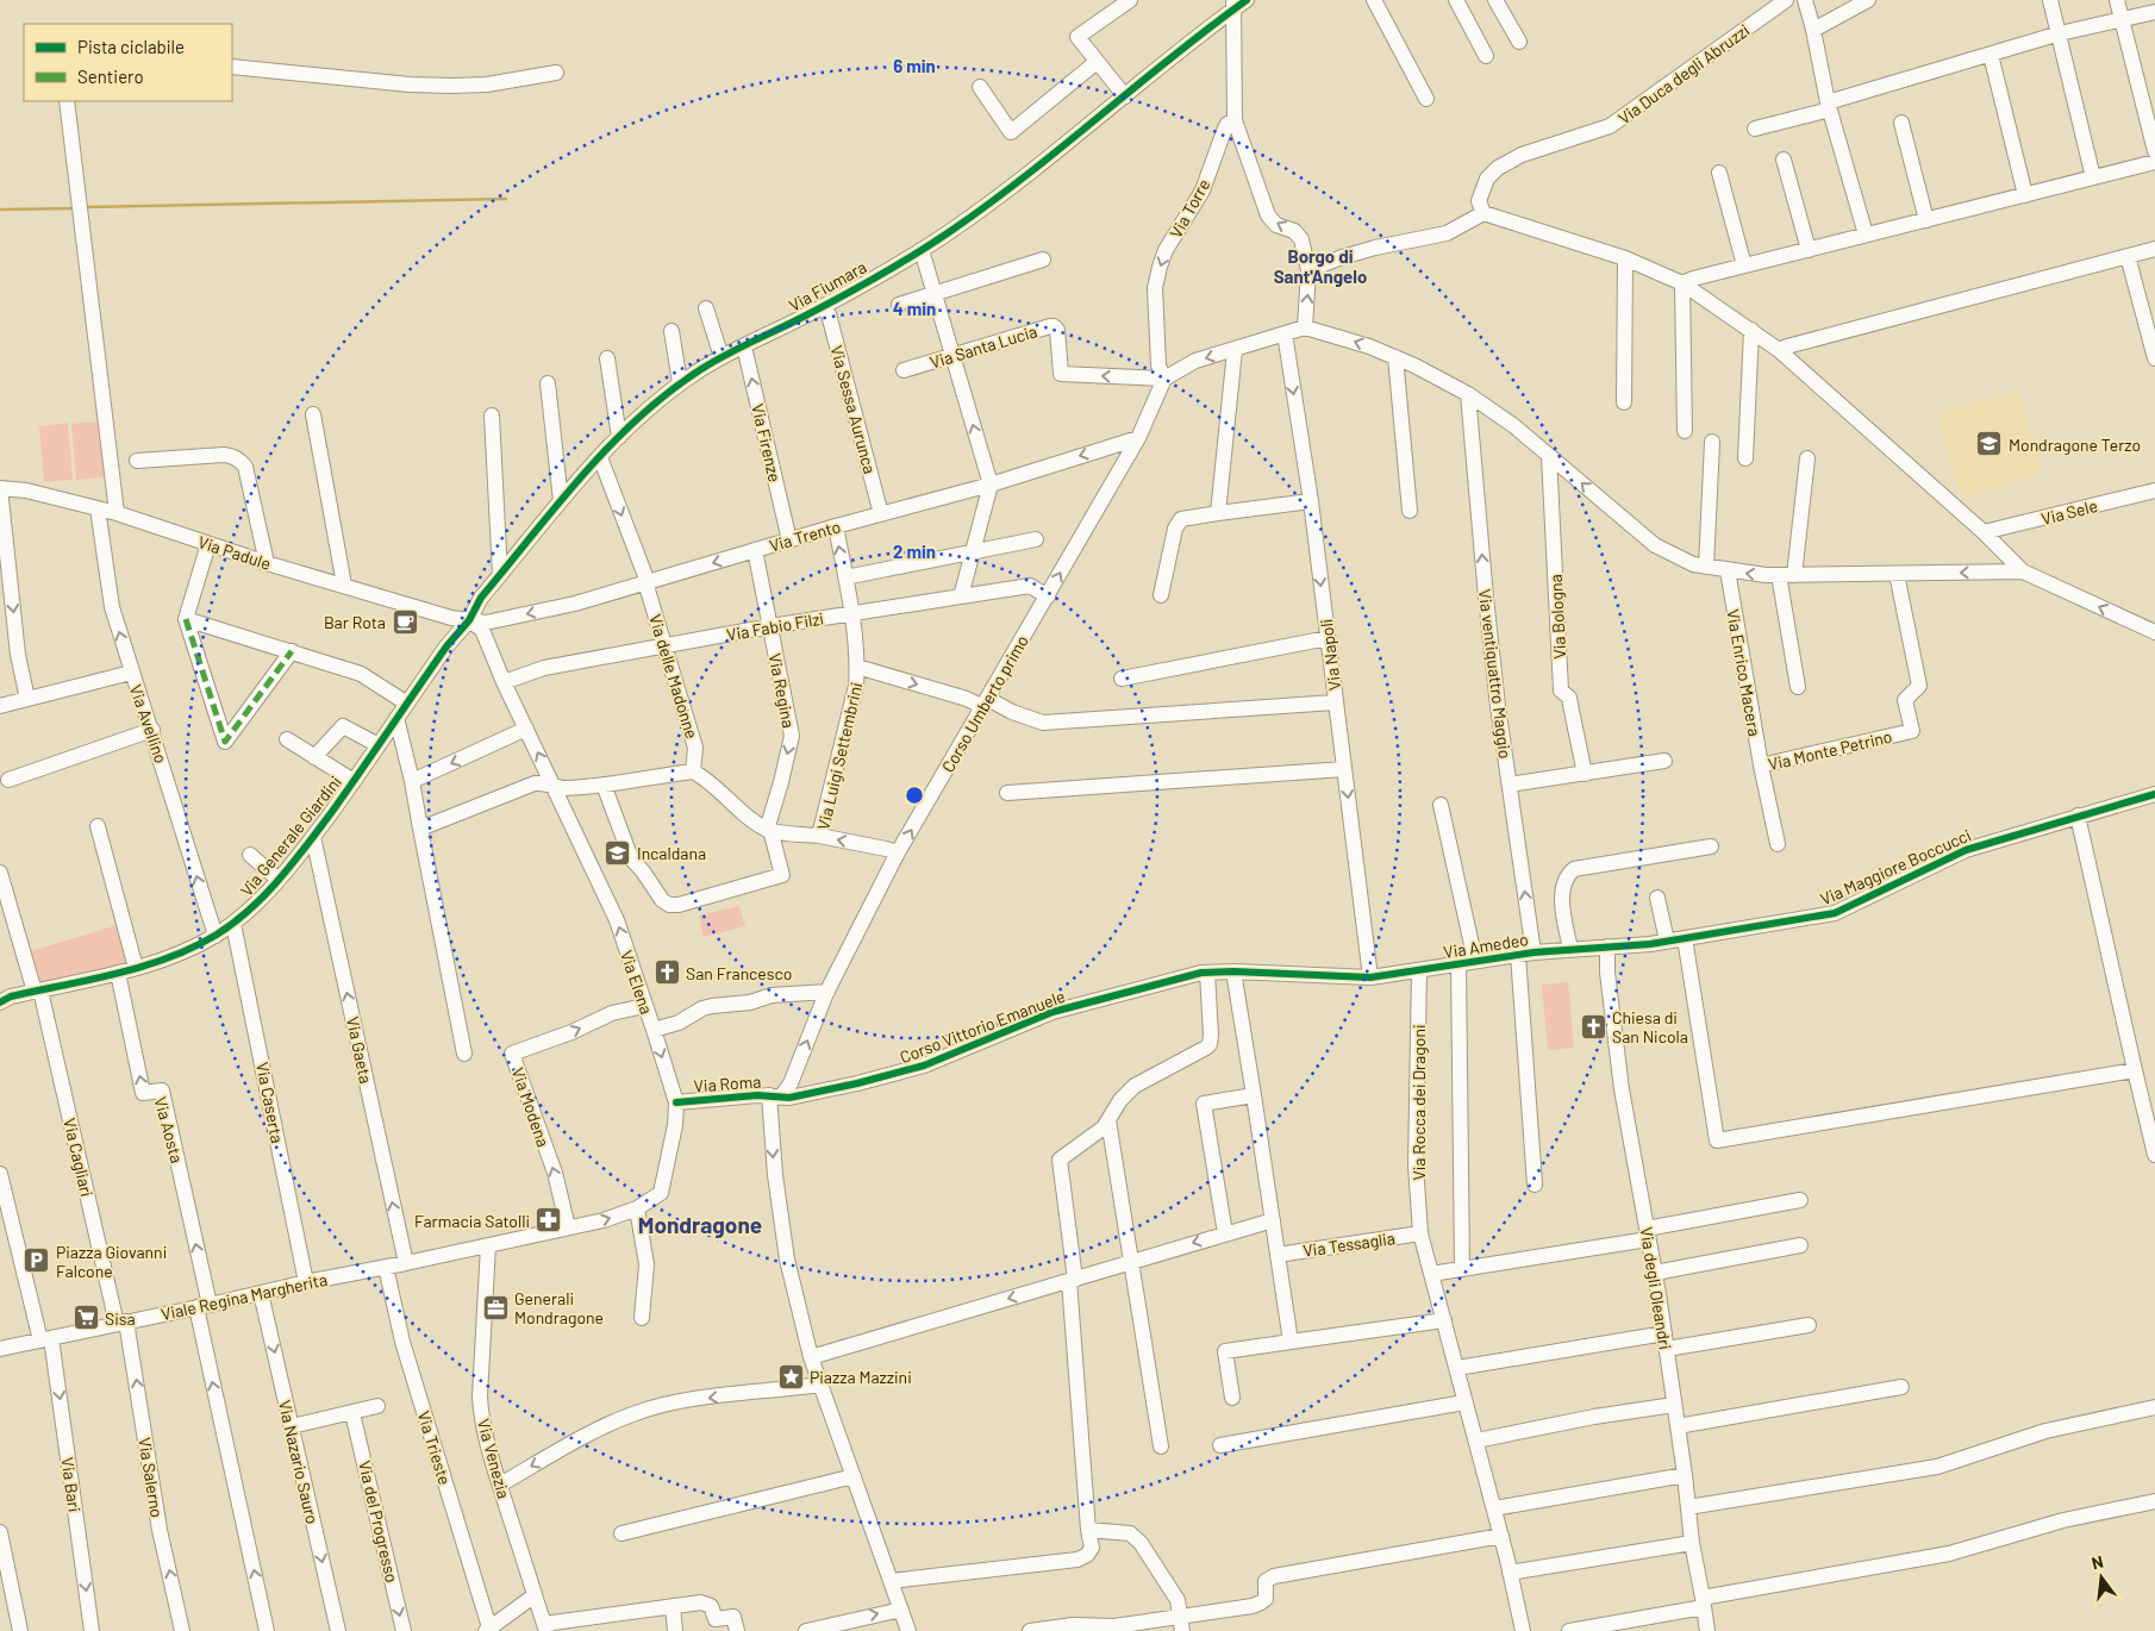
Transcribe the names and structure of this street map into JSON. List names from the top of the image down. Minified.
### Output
{"streets":{"street":["Via Duca degli Abruzzi","Via Torre","Via Fiumara","Via Santa Lucia","Via Sessa Aurunca","Via Firenze","Via Sele","Via Trento","Via Padule","Via Bologna","Via Fabio Filzi","Via Napoli","Via Enrico Macera","Via ventiquattro Maggio","Via delle Madonne","Via Regina","Corso Umberto primo","Via Avellino","Via Monte Petrino","Via Luigi Settembrini","Via Generale Giardini","Via Maggiore Boccucci","Via Amedeo","Via Elena","Corso Vittorio Emanuele","Via Gaeta","Via Roma","Via Caserta","Via Rocca dei Dragoni","Via Modena","Via Aosta","Via Cagliari","Via Tessaglia","Via degli Oleandri","Viale Regina Margherita","Via Trieste","Via Venezia","Via Nazario Sauro","Via Salerno","Via Bari","Via del Progresso"]},"crossings":[["Via Torre","Via Santa Lucia"],["Via Torre","Corso Umberto primo"],["Via Fiumara","Via Sessa Aurunca"],["Via Fiumara","Via Firenze"],["Via Fiumara","Via Trento"],["Via Fiumara","Via Padule"],["Via Fiumara","Via delle Madonne"],["Via Fiumara","Via Generale Giardini"],["Via Fiumara","Via Elena"],["Via Santa Lucia","Corso Umberto primo"],["Via Sessa Aurunca","Via Trento"],["Via Firenze","Via Trento"],["Via Trento","Via Padule"],["Via Trento","Via delle Madonne"],["Via Trento","Via Regina"],["Via Trento","Corso Umberto primo"],["Via Trento","Via Luigi Settembrini"],["Via Trento","Via Generale Giardini"],["Via Trento","Via Elena"],["Via Padule","Via Avellino"],["Via Padule","Via Generale Giardini"],["Via Padule","Via Elena"],["Via Fabio Filzi","Via delle Madonne"],["Via Fabio Filzi","Via Regina"],["Via Fabio Filzi","Corso Umberto primo"],["Via Fabio Filzi","Via Luigi Settembrini"],["Via Fabio Filzi","Via Elena"],["Via Napoli","Via Luigi Settembrini"],["Via Napoli","Via Amedeo"],["Via Napoli","Corso Vittorio Emanuele"],["Via Enrico Macera","Via Monte Petrino"],["Via ventiquattro Maggio","Via Amedeo"],["Corso Umberto primo","Via Luigi Settembrini"],["Corso Umberto primo","Corso Vittorio Emanuele"],["Corso Umberto primo","Via Roma"],["Via Avellino","Via Generale Giardini"],["Via Generale Giardini","Via Elena"],["Via Generale Giardini","Via Gaeta"],["Via Generale Giardini","Via Caserta"],["Via Generale Giardini","Via Aosta"],["Via Generale Giardini","Via Cagliari"],["Via Maggiore Boccucci","Via Amedeo"],["Via Maggiore Boccucci","Via degli Oleandri"],["Via Amedeo","Corso Vittorio Emanuele"],["Via Amedeo","Via Rocca dei Dragoni"],["Via Amedeo","Via degli Oleandri"],["Via Elena","Via Roma"],["Via Elena","Via Modena"],["Via Elena","Viale Regina Margherita"],["Via Elena","Via Venezia"],["Corso Vittorio Emanuele","Via Roma"],["Via Gaeta","Viale Regina Margherita"],["Via Caserta","Viale Regina Margherita"],["Via Rocca dei Dragoni","Via Tessaglia"],["Via Aosta","Viale Regina Margherita"],["Via Cagliari","Viale Regina Margherita"],["Via Cagliari","Via Salerno"],["Viale Regina Margherita","Via Trieste"],["Viale Regina Margherita","Via Venezia"],["Viale Regina Margherita","Via Nazario Sauro"],["Viale Regina Margherita","Via Salerno"],["Viale Regina Margherita","Via Bari"]],"one_way":["Via Torre","Via Firenze","Via Trento","Via Regina","Corso Umberto primo","Via Aosta"],"districts":["Borgo di Sant'Angelo","Mondragone"],"places":{"school or university":["Mondragone Terzo","Incaldana"],"cafe":["Bar Rota"],"church":["San Francesco","Chiesa di San Nicola"],"pharmacy":["Farmacia Satolli"],"parking":["Piazza Giovanni Falcone"],"office":["Generali Mondragone"],"supermarket":["Sisa"],"place":["Piazza Mazzini"]},"legend":["Pista ciclabile","Sentiero"],"north":"top","rings":["6 min","4 min","2 min"]}
